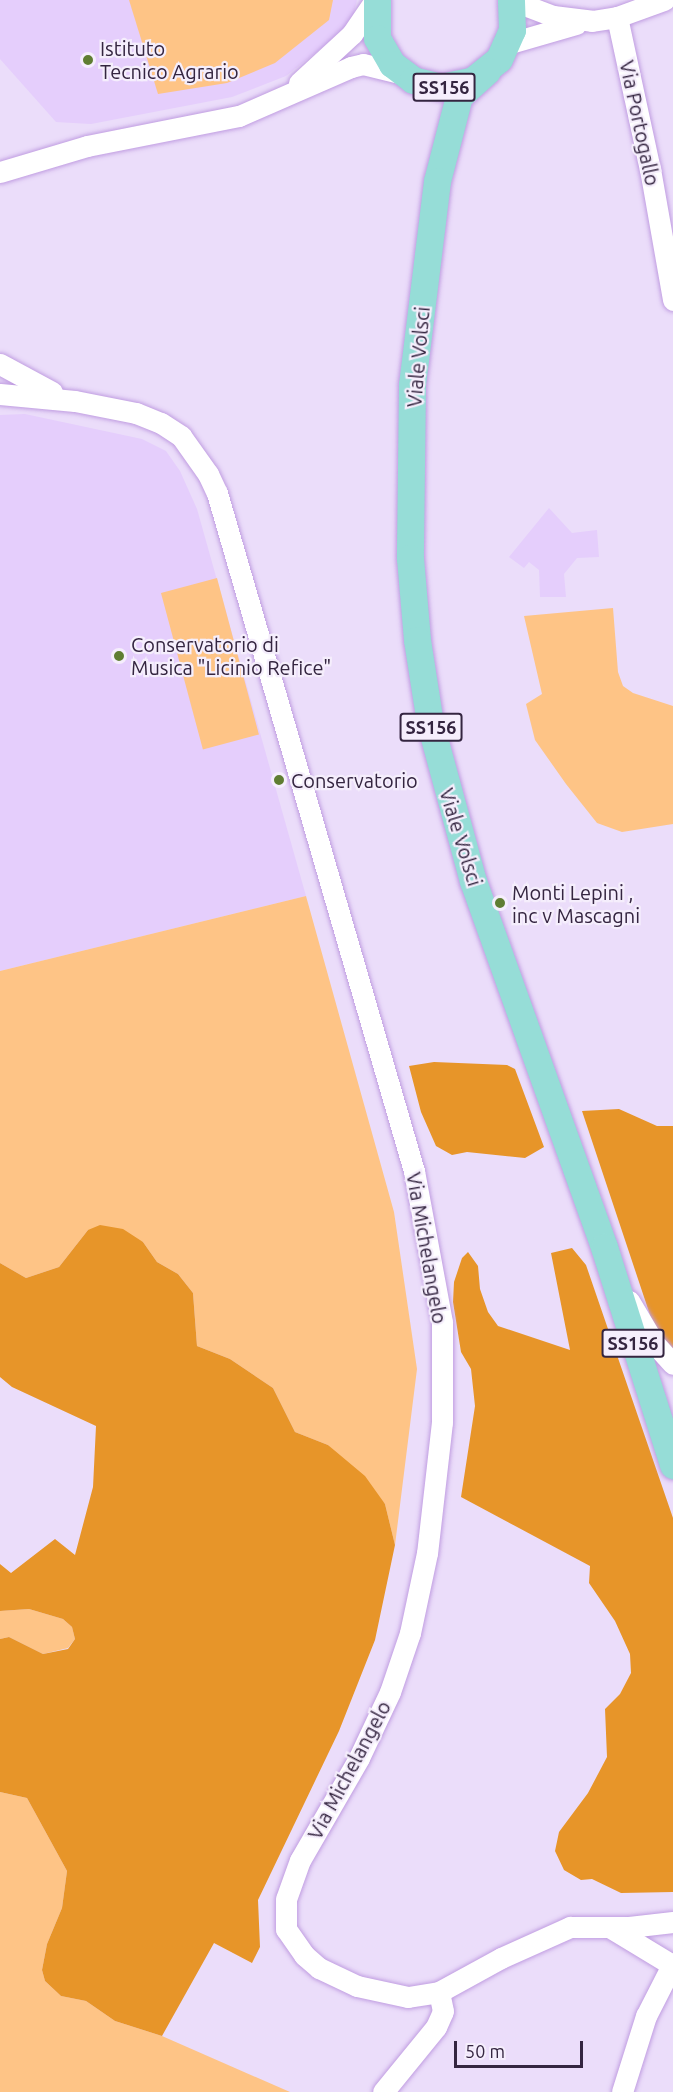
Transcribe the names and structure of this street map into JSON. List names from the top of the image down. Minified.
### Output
{"streets":{"main road":["SS156","Viale Volsci"],"street":["Via Portogallo","Via Michelangelo"]},"places":["Istituto Tecnico Agrario","Conservatorio di Musica \"Licinio Refice\"","Conservatorio","Monti Lepini , inc v Mascagni"],"scale_bar":"50 m"}
